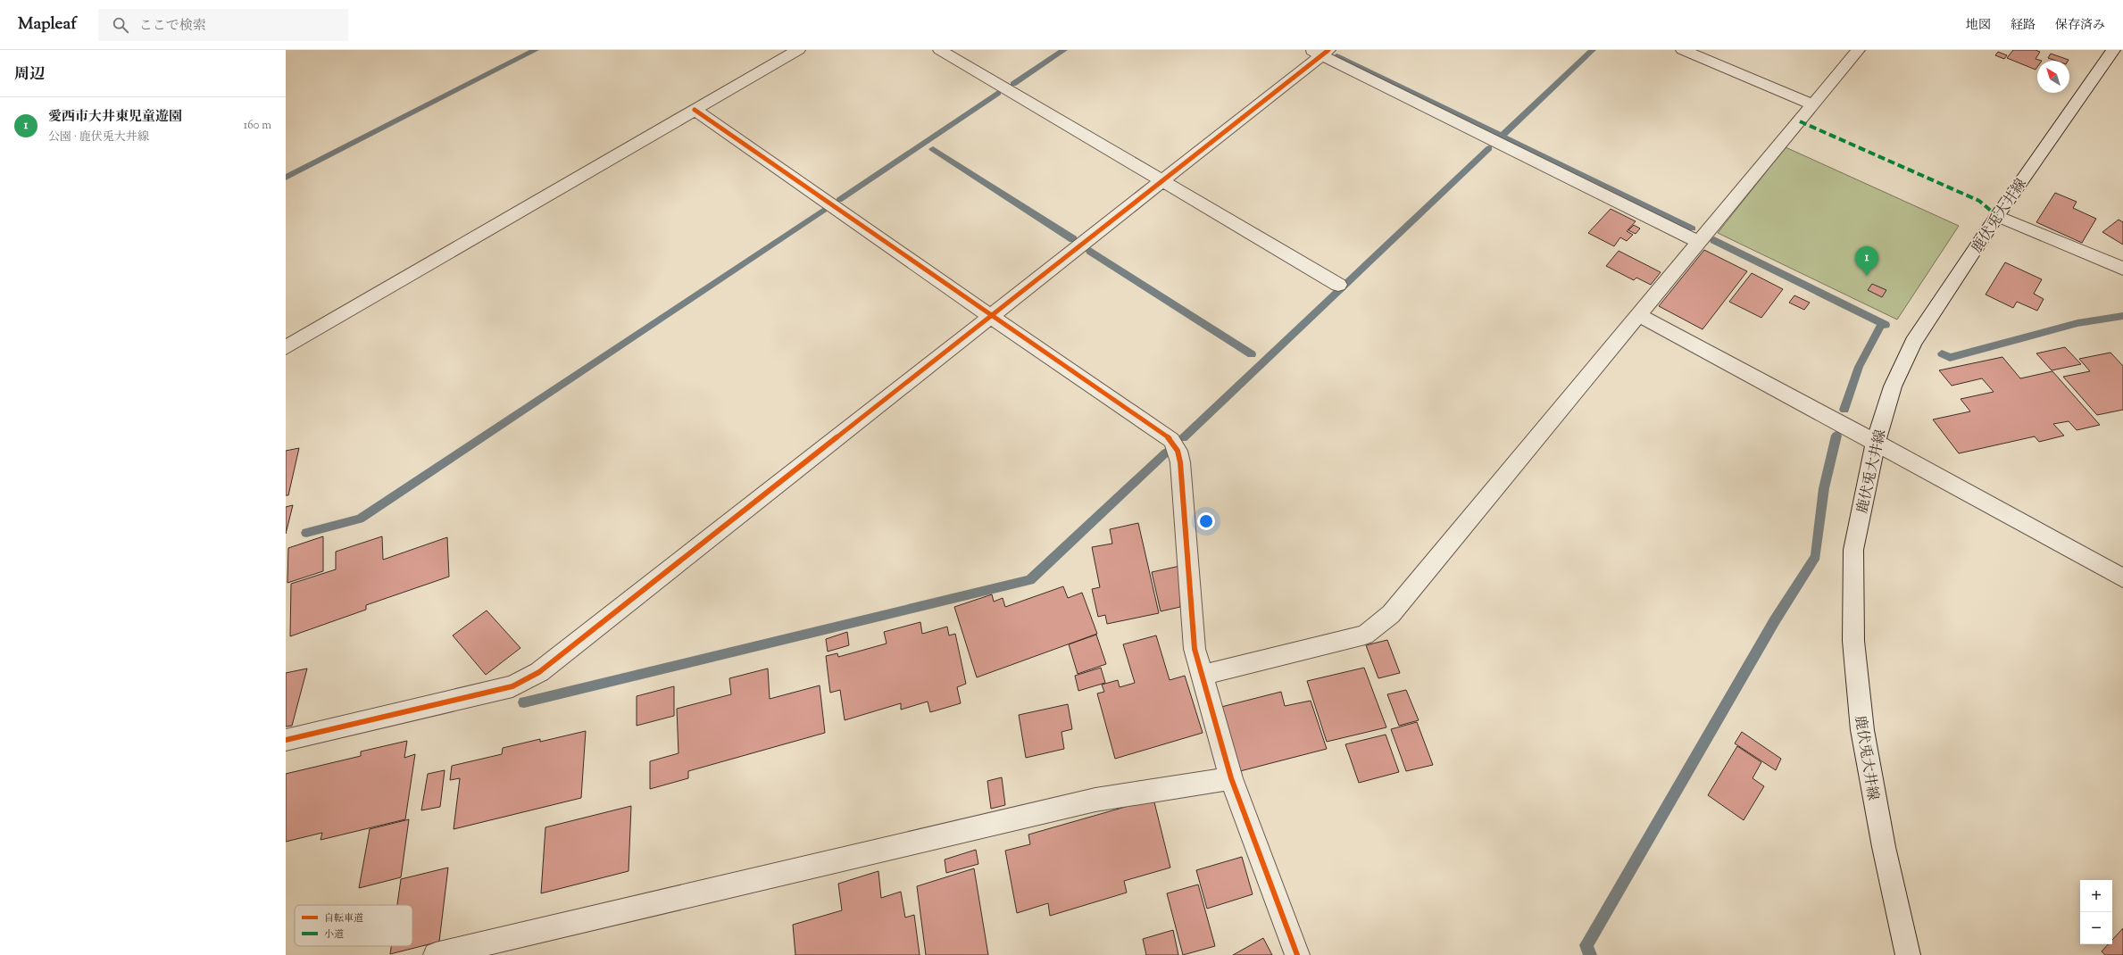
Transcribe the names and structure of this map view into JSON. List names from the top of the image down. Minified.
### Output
{"streets":{"street":["鹿伏兎大井線"]},"legend":["自転車道","小道"],"north":"top left","page":{"header":"Mapleaf","search":"ここで検索","nav":["地図","経路","保存済み"],"heading":"周辺","list":[{"mark":"1","name":"愛西市大井東児童遊園","note":"公園 · 鹿伏兎大井線","value":"160 m"}],"pins":"1","map_buttons":["+","−"]}}
